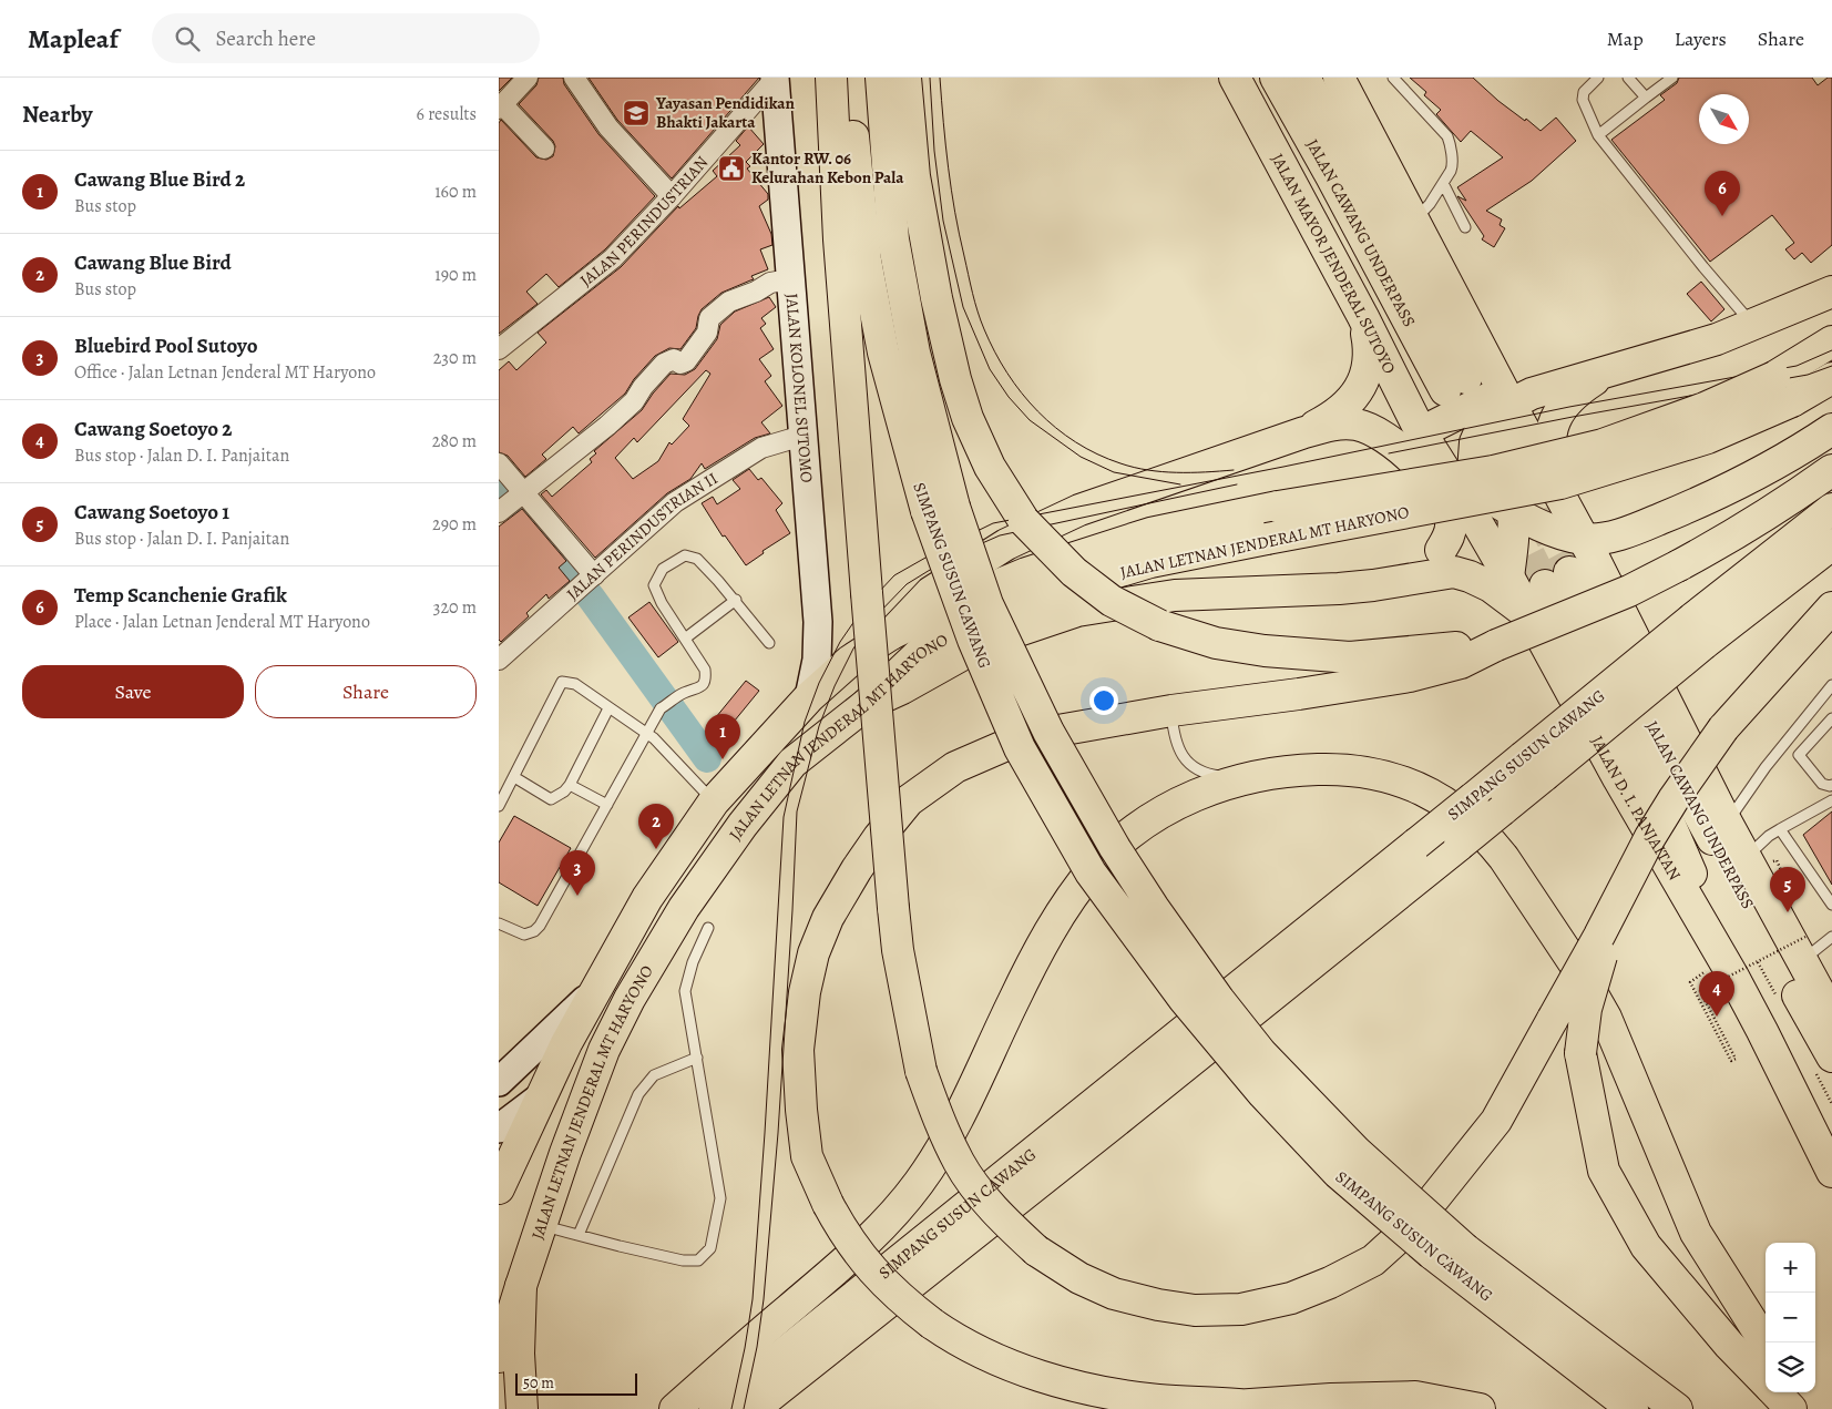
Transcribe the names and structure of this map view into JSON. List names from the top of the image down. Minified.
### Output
{"streets":{"main road":["JALAN CAWANG UNDERPASS","JALAN MAYOR JENDERAL SUTOYO","JALAN LETNAN JENDERAL MT HARYONO","SIMPANG SUSUN CAWANG"],"street":["JALAN PERINDUSTRIAN","JALAN KOLONEL SUTOMO","JALAN PERINDUSTRIAN II"]},"crossings":[["JALAN PERINDUSTRIAN","JALAN KOLONEL SUTOMO"],["JALAN CAWANG UNDERPASS","JALAN MAYOR JENDERAL SUTOYO"],["JALAN KOLONEL SUTOMO","JALAN PERINDUSTRIAN II"],["JALAN KOLONEL SUTOMO","JALAN LETNAN JENDERAL MT HARYONO"]],"places":{"school or university":["Yayasan Pendidikan Bhakti Jakarta"],"public building":["Kantor RW. 06 Kelurahan Kebon Pala"]},"scale_bar":"50 m","north":"bottom right","page":{"header":"Mapleaf","search":"Search here","nav":["Map","Layers","Share"],"heading":["Nearby","6 results"],"list":[{"mark":"1","name":"Cawang Blue Bird 2","note":"Bus stop","value":"160 m"},{"mark":"2","name":"Cawang Blue Bird","note":"Bus stop","value":"190 m"},{"mark":"3","name":"Bluebird Pool Sutoyo","note":"Office · Jalan Letnan Jenderal MT Haryono","value":"230 m"},{"mark":"4","name":"Cawang Soetoyo 2","note":"Bus stop · Jalan D. I. Panjaitan","value":"280 m"},{"mark":"5","name":"Cawang Soetoyo 1","note":"Bus stop · Jalan D. I. Panjaitan","value":"290 m"},{"mark":"6","name":"Temp Scanchenie Grafik","note":"Place · Jalan Letnan Jenderal MT Haryono","value":"320 m"}],"pins":["6","1","2","3","5","4"],"buttons":["Save","Share"],"map_buttons":["+","−"],"scale":"50 m"}}
